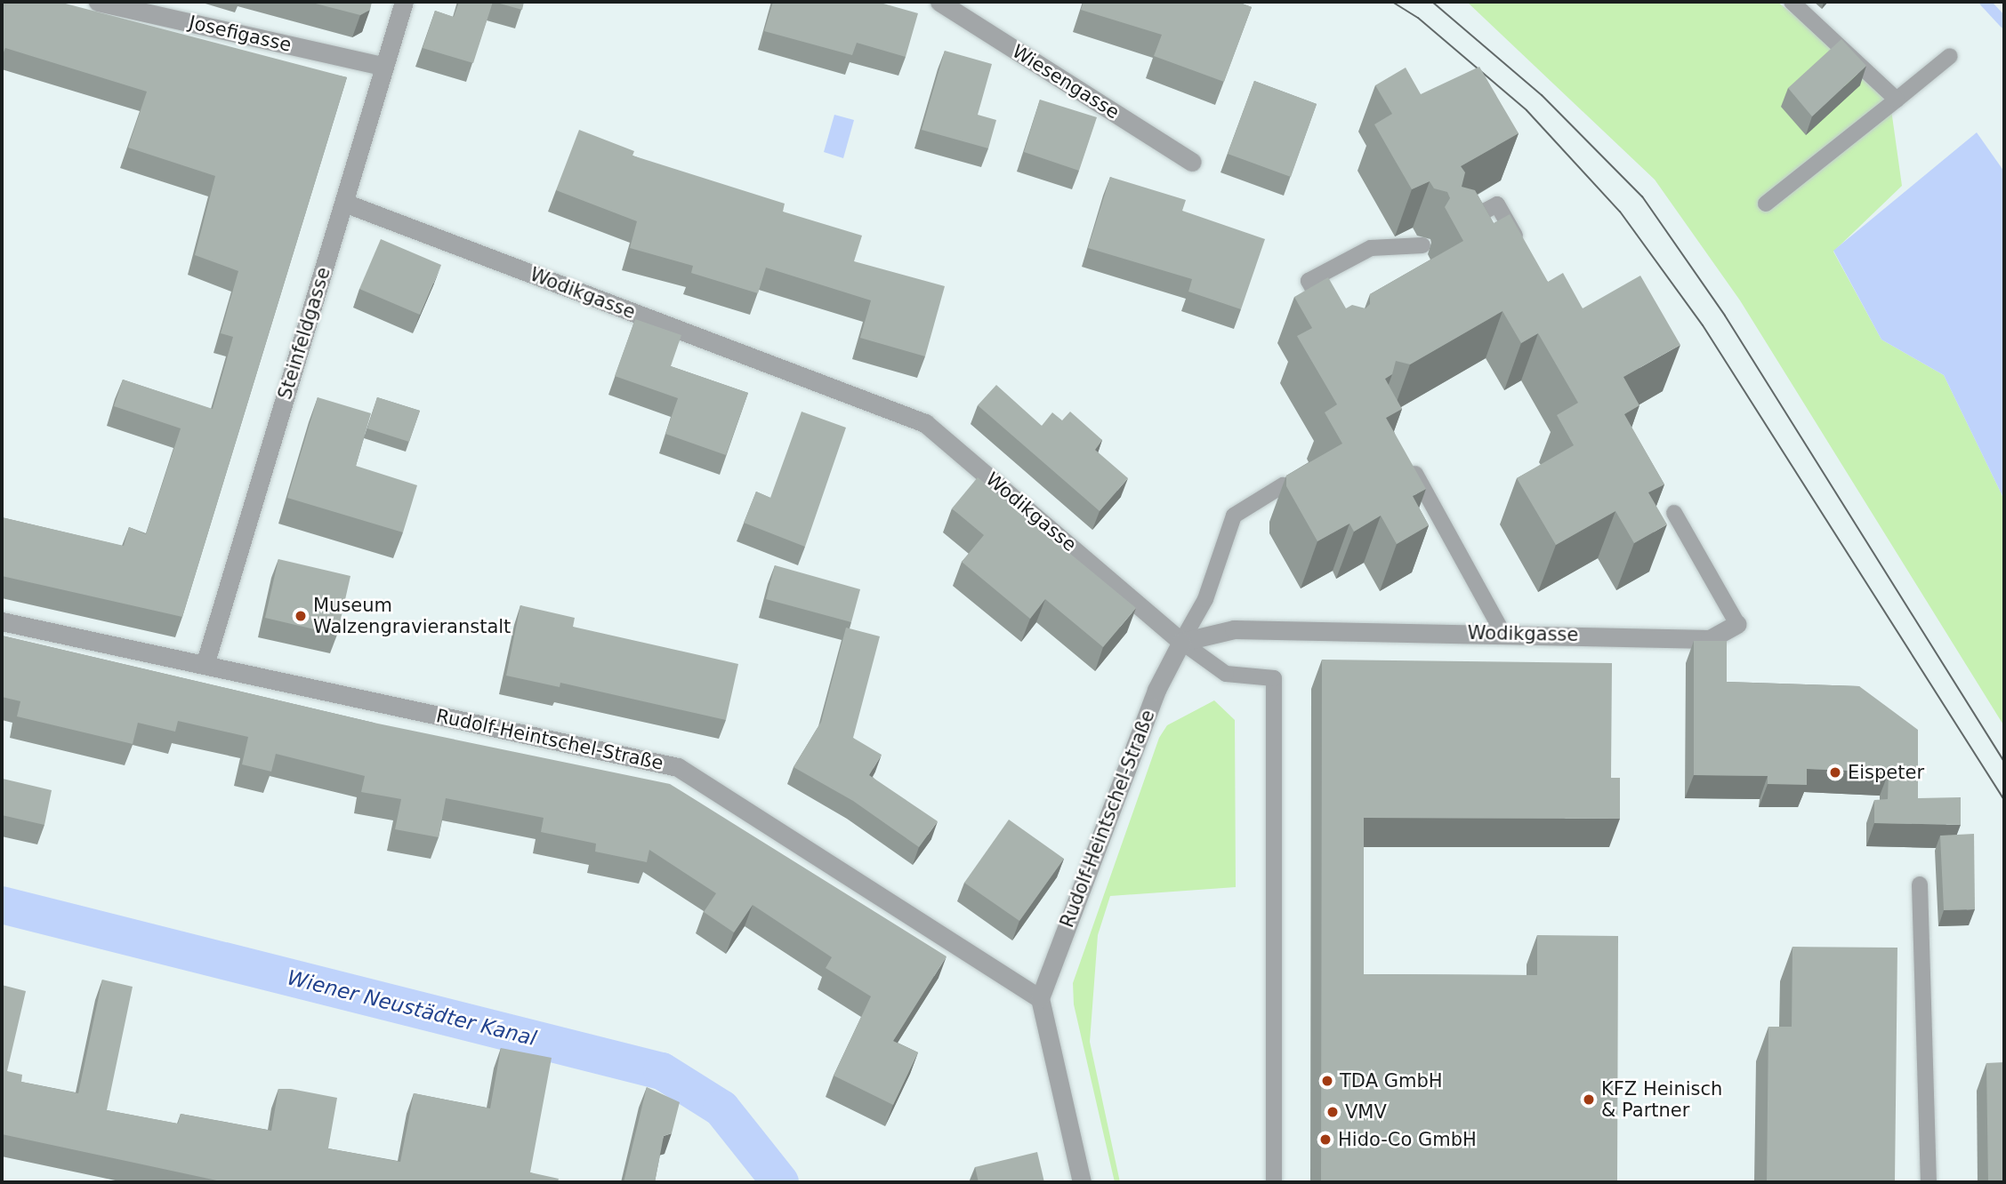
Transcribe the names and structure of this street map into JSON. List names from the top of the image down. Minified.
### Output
{"streets":{"street":["Josefigasse","Wiesengasse","Wodikgasse","Steinfeldgasse","Rudolf-Heintschel-Straße"]},"crossings":[["Josefigasse","Steinfeldgasse"],["Wodikgasse","Steinfeldgasse"],["Wodikgasse","Rudolf-Heintschel-Straße"],["Steinfeldgasse","Rudolf-Heintschel-Straße"]],"water":["Wiener Neustädter Kanal"],"places":["Museum Walzengravieranstalt","Eispeter","TDA GmbH","KFZ Heinisch & Partner","VMV","Hido-Co GmbH"]}
